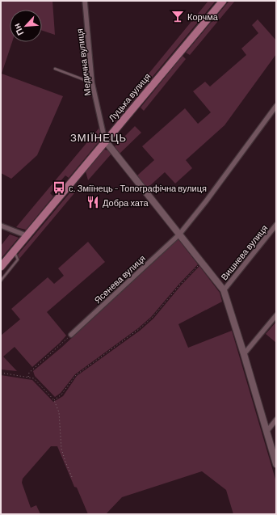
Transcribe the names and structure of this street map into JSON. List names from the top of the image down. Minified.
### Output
{"streets":{"main road":["Луцька вулиця"],"street":["Медична вулиця","Вишнева вулиця","Ясенева вулиця"]},"crossings":[["Медична вулиця","Луцька вулиця"]],"districts":["ЗМІЇНЕЦЬ"],"places":{"bar":["Корчма"],"bus stop":["с. Зміїнець - Топографічна вулиця"],"restaurant":["Добра хата"]},"north":"bottom left"}
